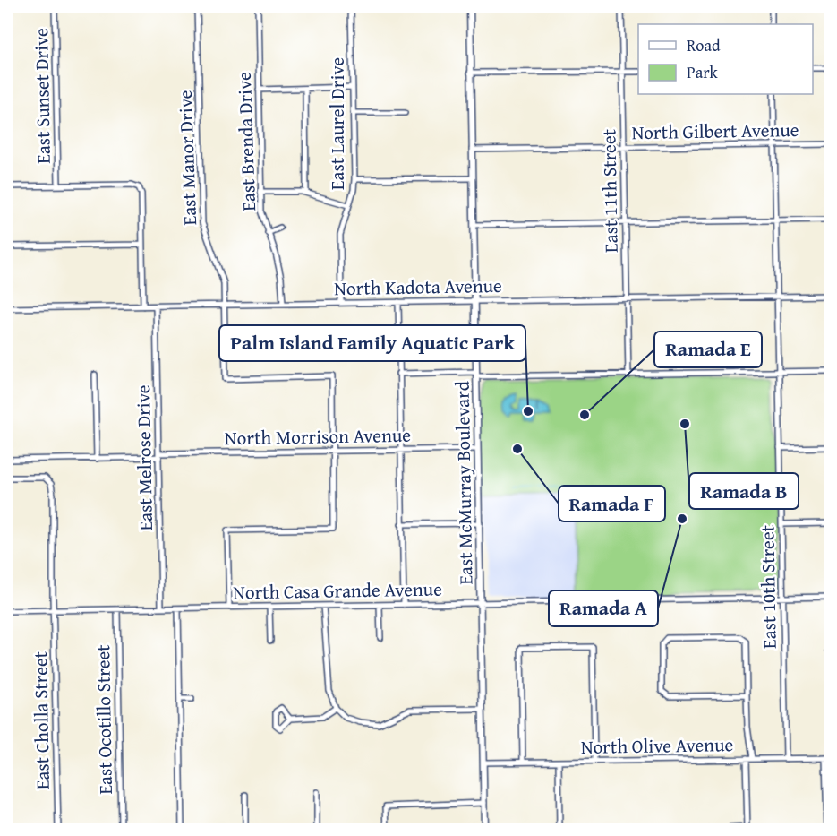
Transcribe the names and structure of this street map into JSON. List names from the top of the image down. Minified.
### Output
{"streets":{"street":["East Sunset Drive","East Laurel Drive","North Gilbert Avenue","East Brenda Drive","East Manor Drive","East 11th Street","North Kadota Avenue","North Morrison Avenue","East Melrose Drive","East McMurray Boulevard","East 10th Street","North Casa Grande Avenue","East Ocotillo Street","East Cholla Street","North Olive Avenue"]},"crossings":[["East Laurel Drive","North Kadota Avenue"],["North Gilbert Avenue","East 11th Street"],["North Gilbert Avenue","East McMurray Boulevard"],["North Gilbert Avenue","East 10th Street"],["East Brenda Drive","North Kadota Avenue"],["East Manor Drive","North Kadota Avenue"],["East Manor Drive","North Morrison Avenue"],["East Manor Drive","North Casa Grande Avenue"],["East 11th Street","North Kadota Avenue"],["North Kadota Avenue","East Melrose Drive"],["North Kadota Avenue","East McMurray Boulevard"],["North Kadota Avenue","East 10th Street"],["North Morrison Avenue","East Melrose Drive"],["North Morrison Avenue","East McMurray Boulevard"],["East Melrose Drive","North Casa Grande Avenue"],["East McMurray Boulevard","North Casa Grande Avenue"],["East McMurray Boulevard","North Olive Avenue"],["East 10th Street","North Casa Grande Avenue"],["East 10th Street","North Olive Avenue"],["North Casa Grande Avenue","East Ocotillo Street"],["North Casa Grande Avenue","East Cholla Street"]],"places":["Palm Island Family Aquatic Park","Ramada E","Ramada B","Ramada F","Ramada A"],"legend":["Road","Park"]}
